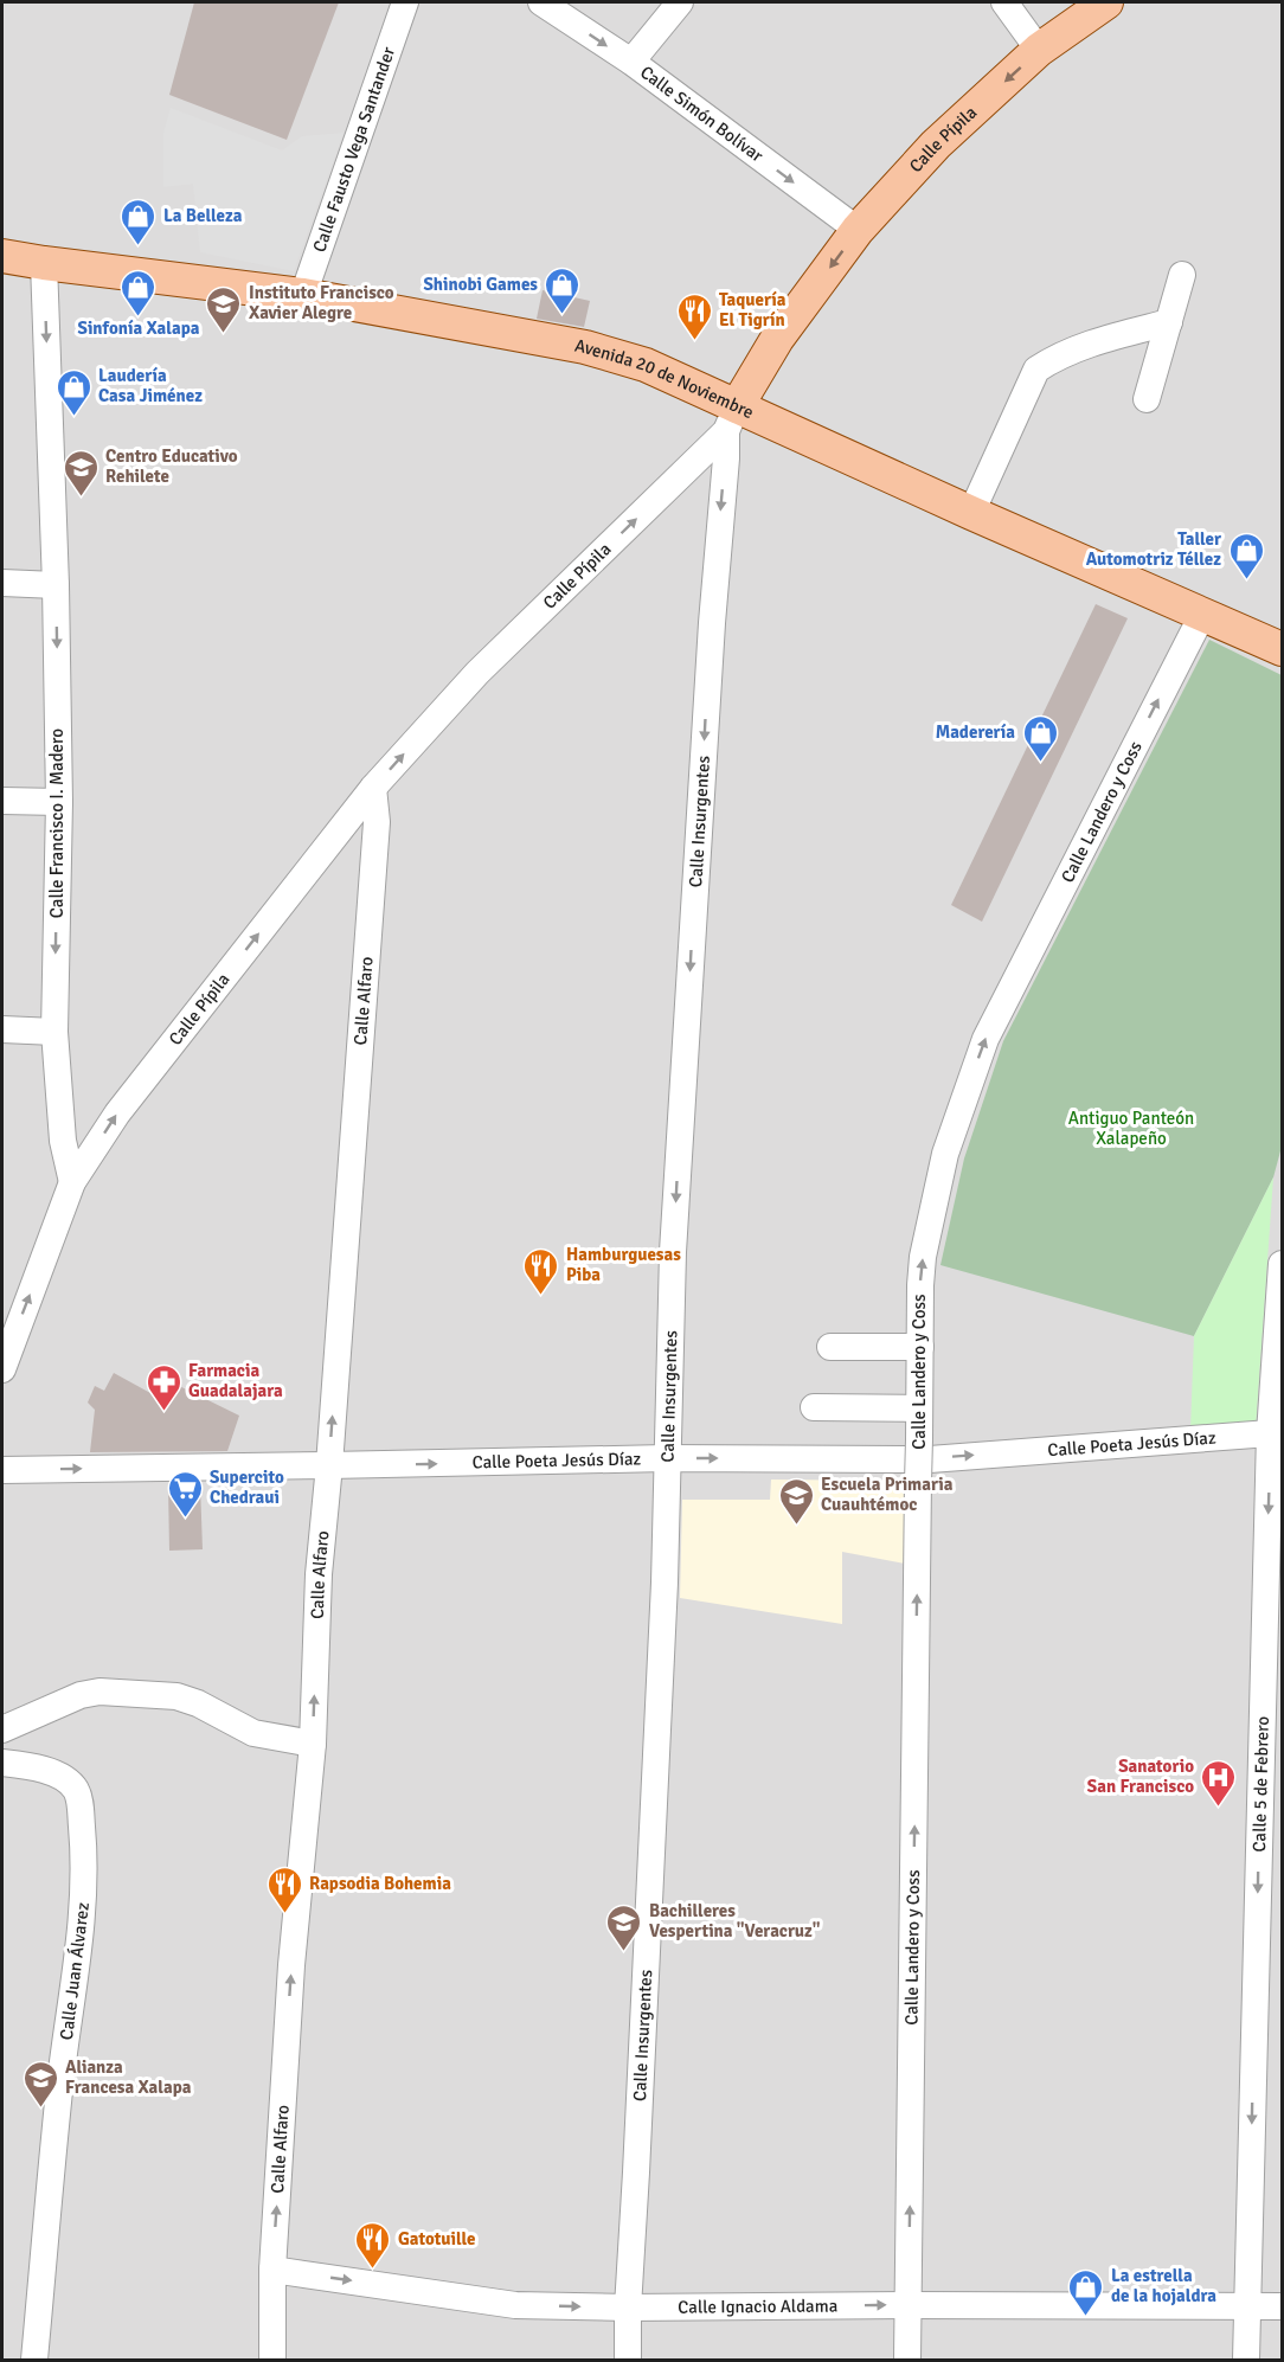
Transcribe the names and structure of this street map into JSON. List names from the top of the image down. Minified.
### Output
{"streets":{"main road":["Calle Pípila","Avenida 20 de Noviembre"],"street":["Calle Simón Bolívar","Calle Fausto Vega Santander","Calle Landero y Coss","Calle Insurgentes","Calle Francisco I. Madero","Calle Alfaro","Calle Poeta Jesús Díaz","Calle 5 de Febrero","Calle Juan Álvarez","Calle Ignacio Aldama"]},"crossings":[["Calle Simón Bolívar","Calle Pípila"],["Calle Pípila","Avenida 20 de Noviembre"],["Calle Pípila","Calle Insurgentes"],["Calle Pípila","Calle Francisco I. Madero"],["Calle Pípila","Calle Alfaro"],["Calle Fausto Vega Santander","Avenida 20 de Noviembre"],["Avenida 20 de Noviembre","Calle Landero y Coss"],["Avenida 20 de Noviembre","Calle Insurgentes"],["Avenida 20 de Noviembre","Calle Francisco I. Madero"],["Calle Landero y Coss","Calle Ignacio Aldama"],["Calle Insurgentes","Calle Poeta Jesús Díaz"],["Calle Insurgentes","Calle Ignacio Aldama"],["Calle Alfaro","Calle Poeta Jesús Díaz"],["Calle Alfaro","Calle Ignacio Aldama"],["Calle Poeta Jesús Díaz","Calle 5 de Febrero"],["Calle 5 de Febrero","Calle Ignacio Aldama"]],"one_way":["Calle Simón Bolívar","Calle Landero y Coss","Calle Insurgentes","Calle Francisco I. Madero","Calle Alfaro","Calle Poeta Jesús Díaz","Calle 5 de Febrero","Calle Ignacio Aldama"],"parks":["Antiguo Panteón Xalapeño"],"places":{"shop":["La Belleza","Shinobi Games","Sinfonía Xalapa","Laudería Casa Jiménez","Taller Automotriz Téllez","Maderería","La estrella de la hojaldra"],"school or university":["Instituto Francisco Xavier Alegre","Centro Educativo Rehilete","Escuela Primaria Cuauhtémoc","Bachilleres Vespertina \"Veracruz\"","Alianza Francesa Xalapa"],"restaurant":["Taquería El Tigrín","Hamburguesas Piba","Rapsodia Bohemia","Gatotuille"],"pharmacy":["Farmacia Guadalajara"],"supermarket":["Supercito Chedraui"],"hospital":["Sanatorio San Francisco"]}}
